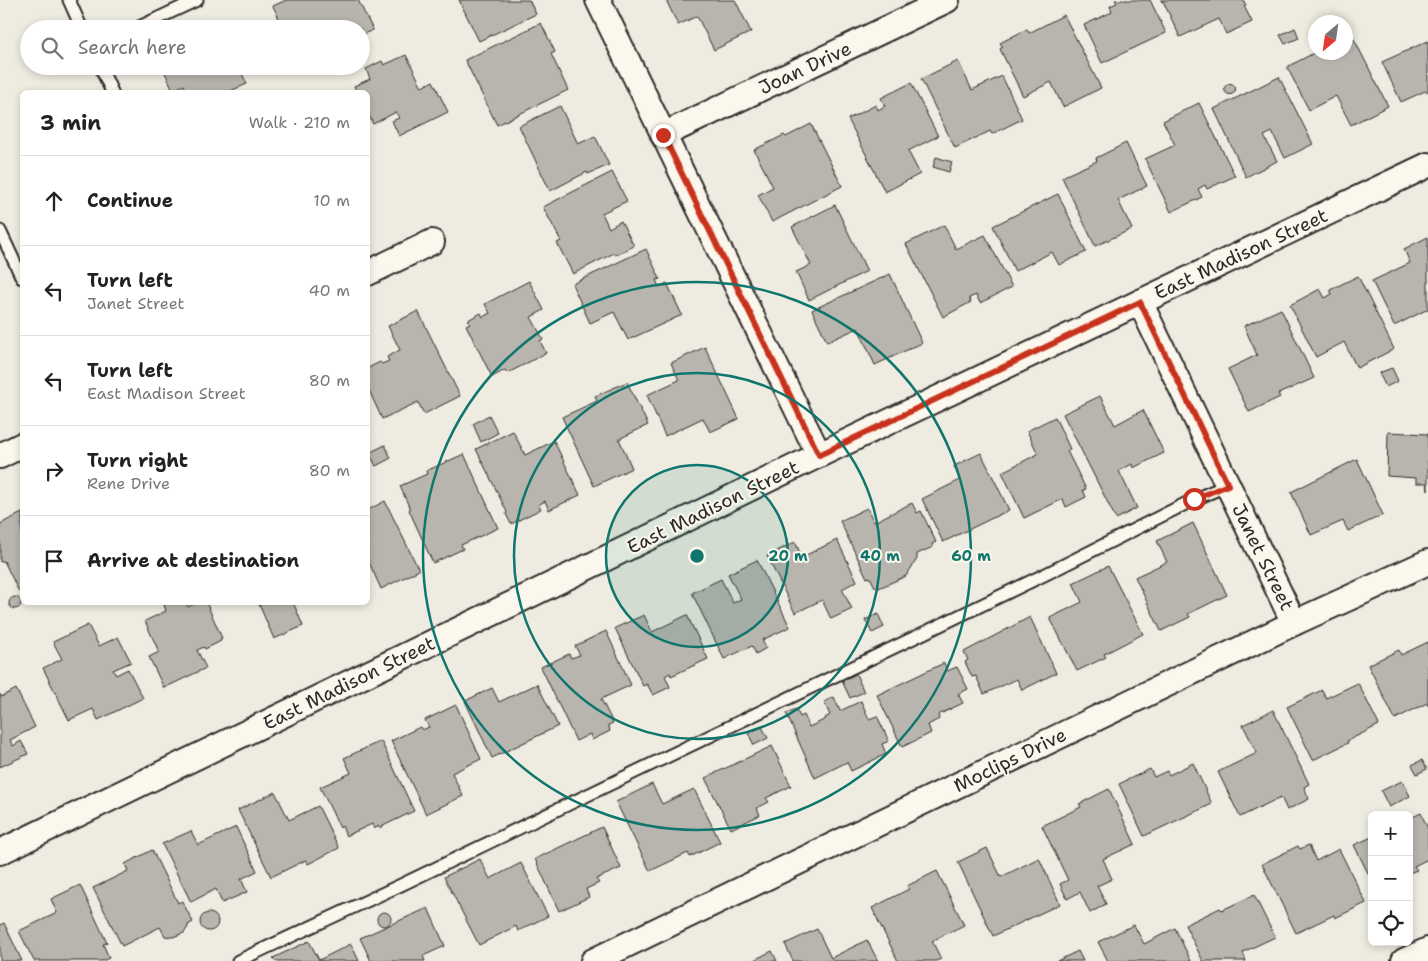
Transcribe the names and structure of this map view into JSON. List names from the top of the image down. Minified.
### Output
{"streets":{"street":["Joan Drive","East Madison Street","Janet Street","Moclips Drive"]},"crossings":[["East Madison Street","Janet Street"],["Janet Street","Moclips Drive"]],"north":"bottom left","page":{"search":"Search here","heading":["3 min","Walk · 210 m"],"list":[["Continue","10 m"],["Turn left","Janet Street","40 m"],["Turn left","East Madison Street","80 m"],["Turn right","Rene Drive","80 m"],"Arrive at destination"],"map_buttons":["+","−"]},"rings":["20 m","40 m","60 m"]}
